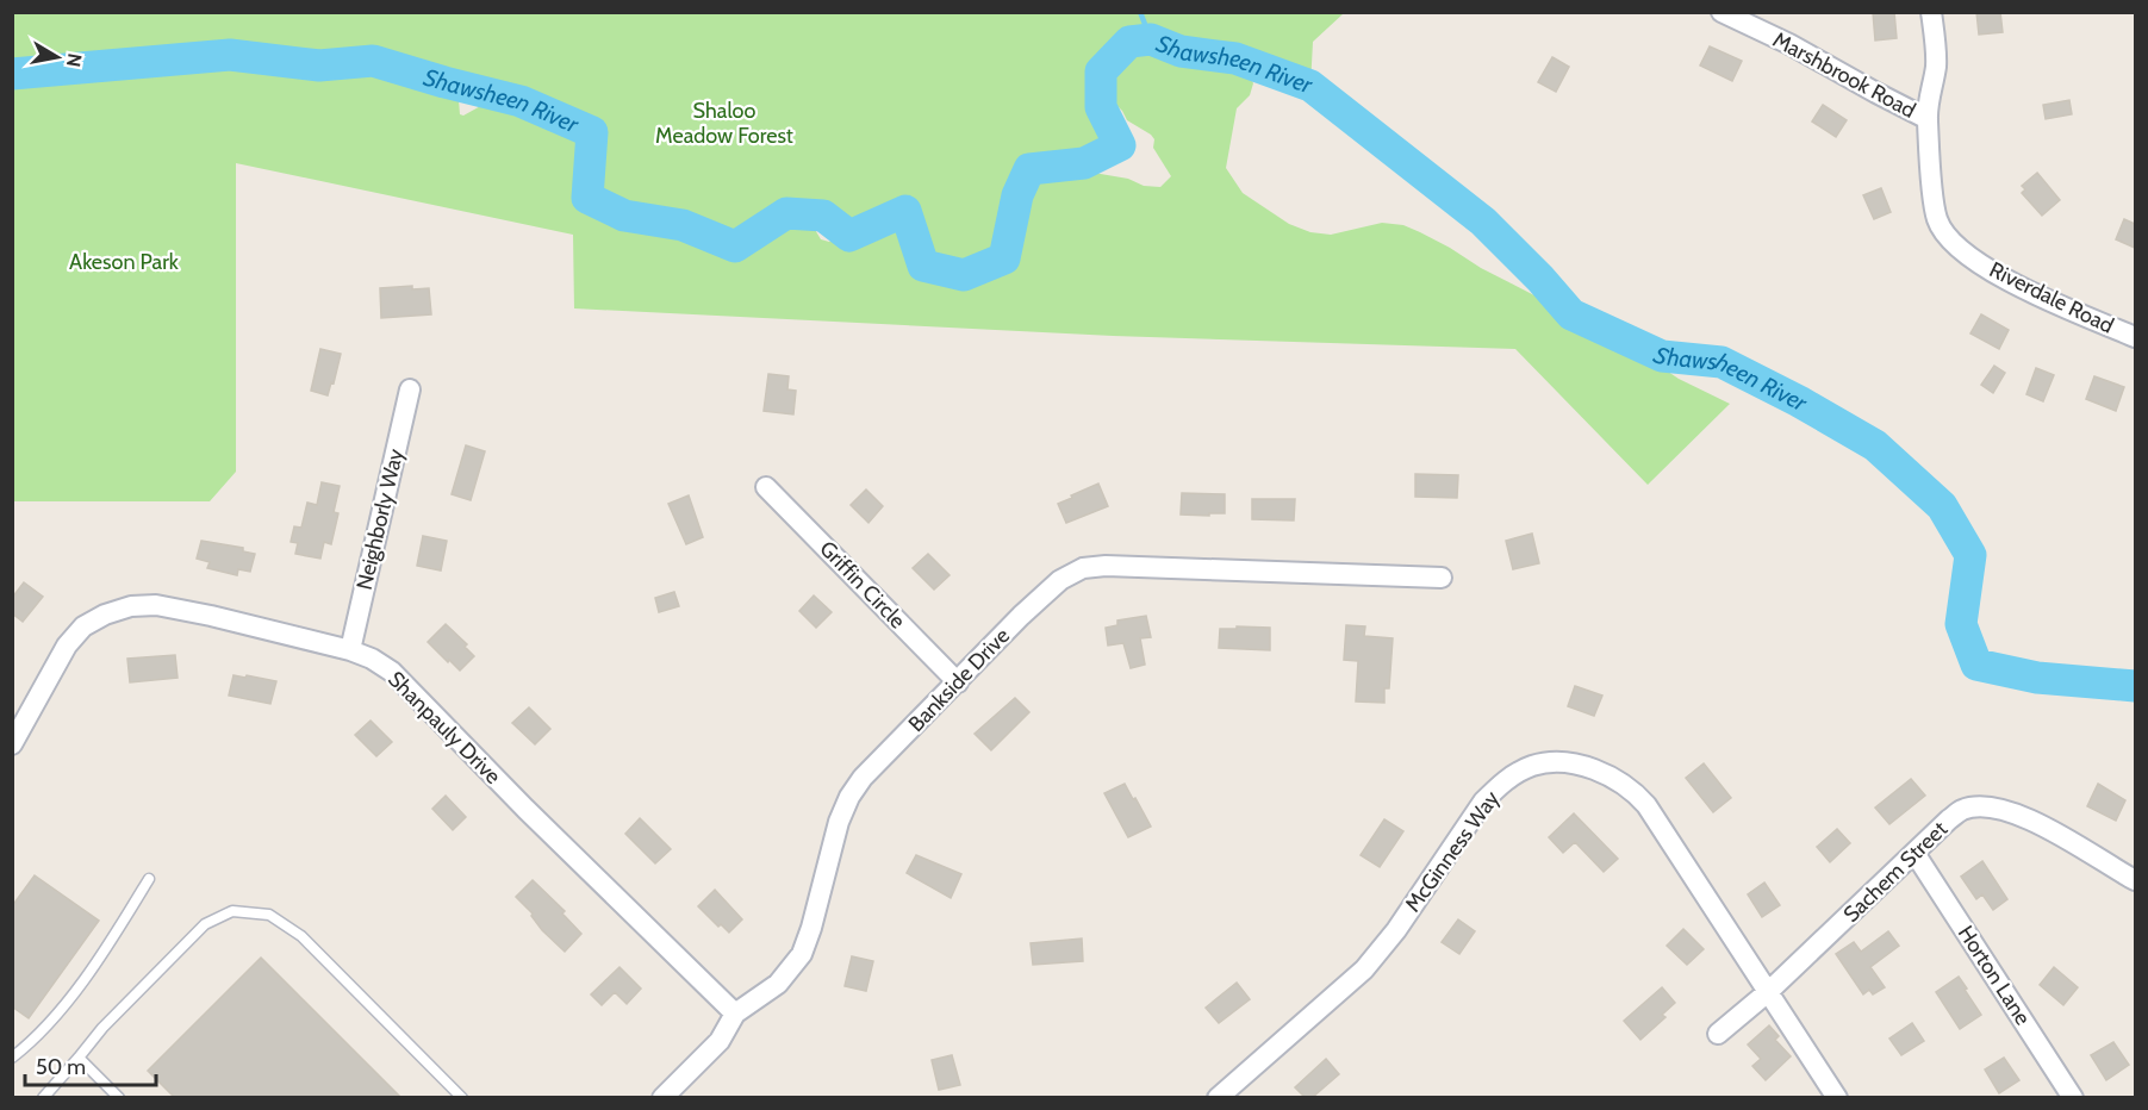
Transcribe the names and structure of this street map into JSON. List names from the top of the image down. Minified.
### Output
{"streets":{"street":["Marshbrook Road","Riverdale Road","Neighborly Way","Griffin Circle","Bankside Drive","Shanpauly Drive","McGinness Way","Sachem Street","Horton Lane"]},"crossings":[["Marshbrook Road","Riverdale Road"],["Neighborly Way","Shanpauly Drive"],["Griffin Circle","Bankside Drive"],["Bankside Drive","Shanpauly Drive"],["McGinness Way","Sachem Street"],["Sachem Street","Horton Lane"]],"water":["Shawsheen River"],"parks":["Shaloo Meadow Forest","Akeson Park"],"scale_bar":"50 m","north":"right"}
